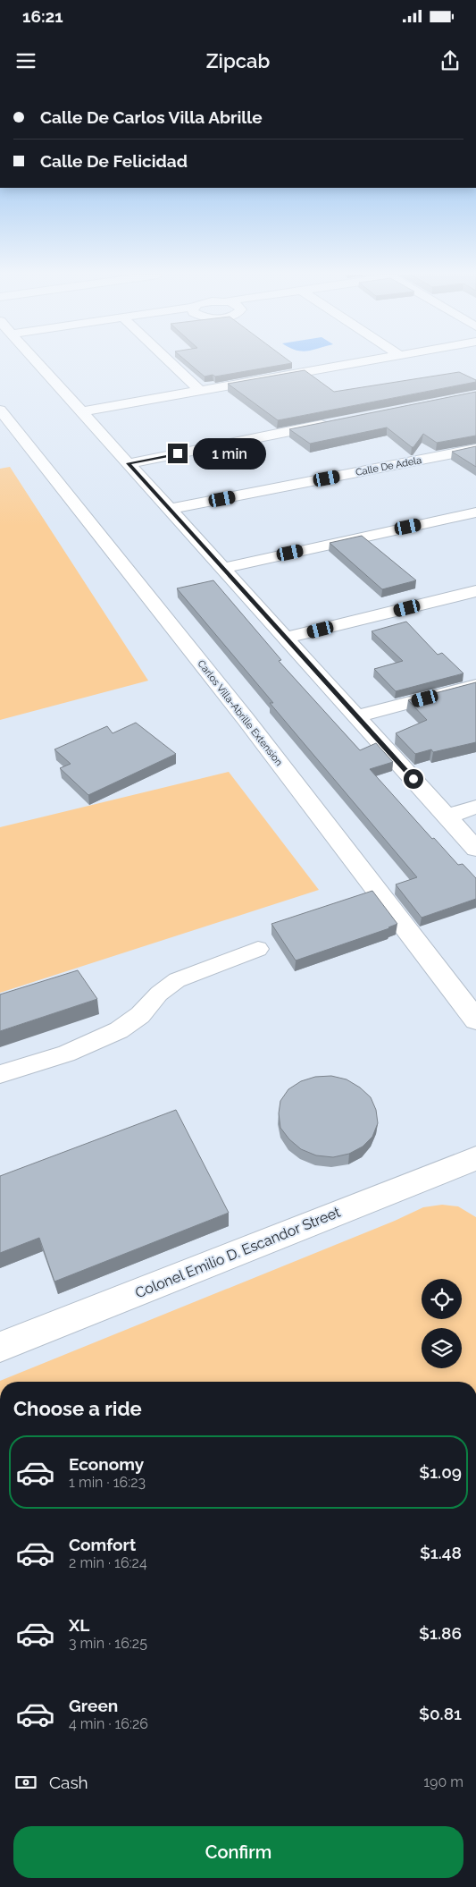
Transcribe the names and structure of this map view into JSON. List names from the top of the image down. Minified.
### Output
{"streets":{"street":["Calle De Adela","Carlos Villa-Abrille Extension","Colonel Emilio D. Escandor Street"]},"page":{"status":"16:21","header":"Zipcab","banner":["Calle De Carlos Villa Abrille","Calle De Felicidad"],"bubble":"1 min","heading":"Choose a ride","list":[{"name":"Economy","note":"1 min · 16:23","value":"$1.09"},{"name":"Comfort","note":"2 min · 16:24","value":"$1.48"},{"name":"XL","note":"3 min · 16:25","value":"$1.86"},{"name":"Green","note":"4 min · 16:26","value":"$0.81"}],"pay":["Cash","190 m"],"buttons":"Confirm"}}
